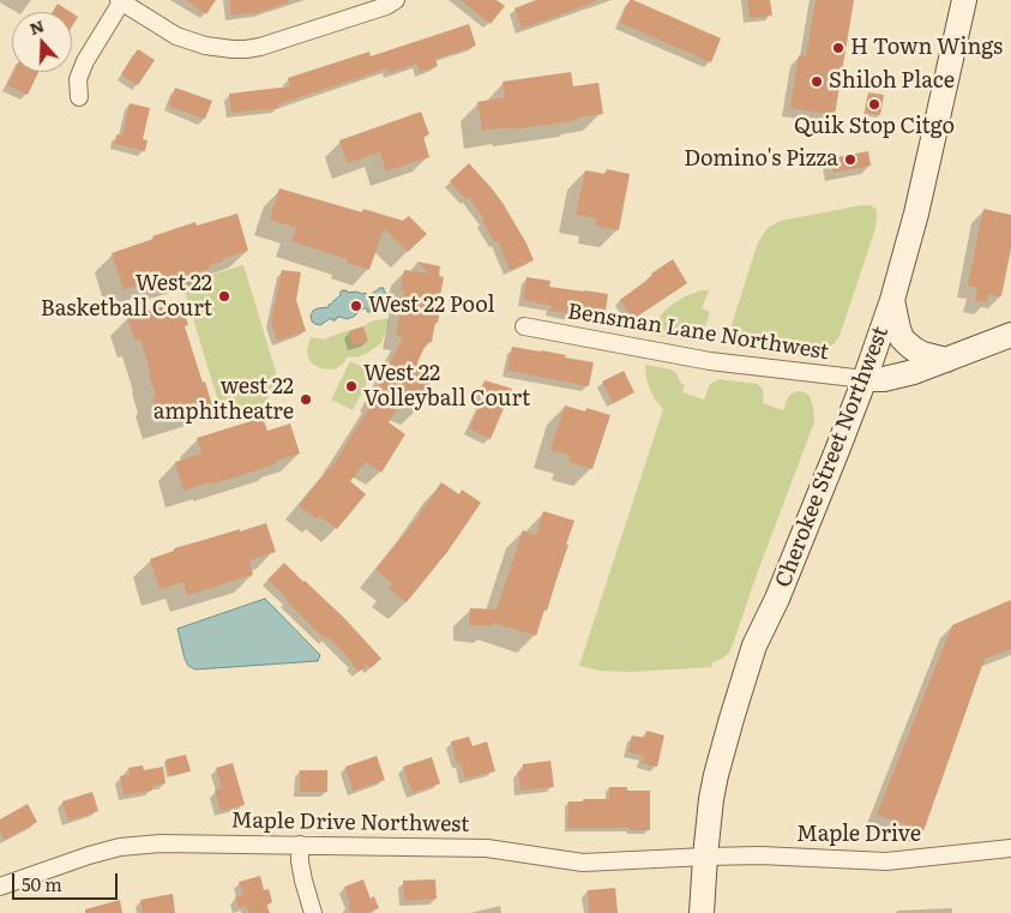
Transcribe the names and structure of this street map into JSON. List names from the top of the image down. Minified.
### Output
{"streets":{"main road":["Cherokee Street Northwest"],"street":["Bensman Lane Northwest","Maple Drive Northwest","Maple Drive"]},"crossings":[["Bensman Lane Northwest","Cherokee Street Northwest"],["Cherokee Street Northwest","Maple Drive Northwest"],["Cherokee Street Northwest","Maple Drive"],["Maple Drive Northwest","Maple Drive"]],"places":["H Town Wings","Shiloh Place","Quik Stop Citgo","Domino's Pizza","West 22 Basketball Court","West 22 Pool","West 22 Volleyball Court","west 22 amphitheatre"],"scale_bar":"50 m","north":"top"}
